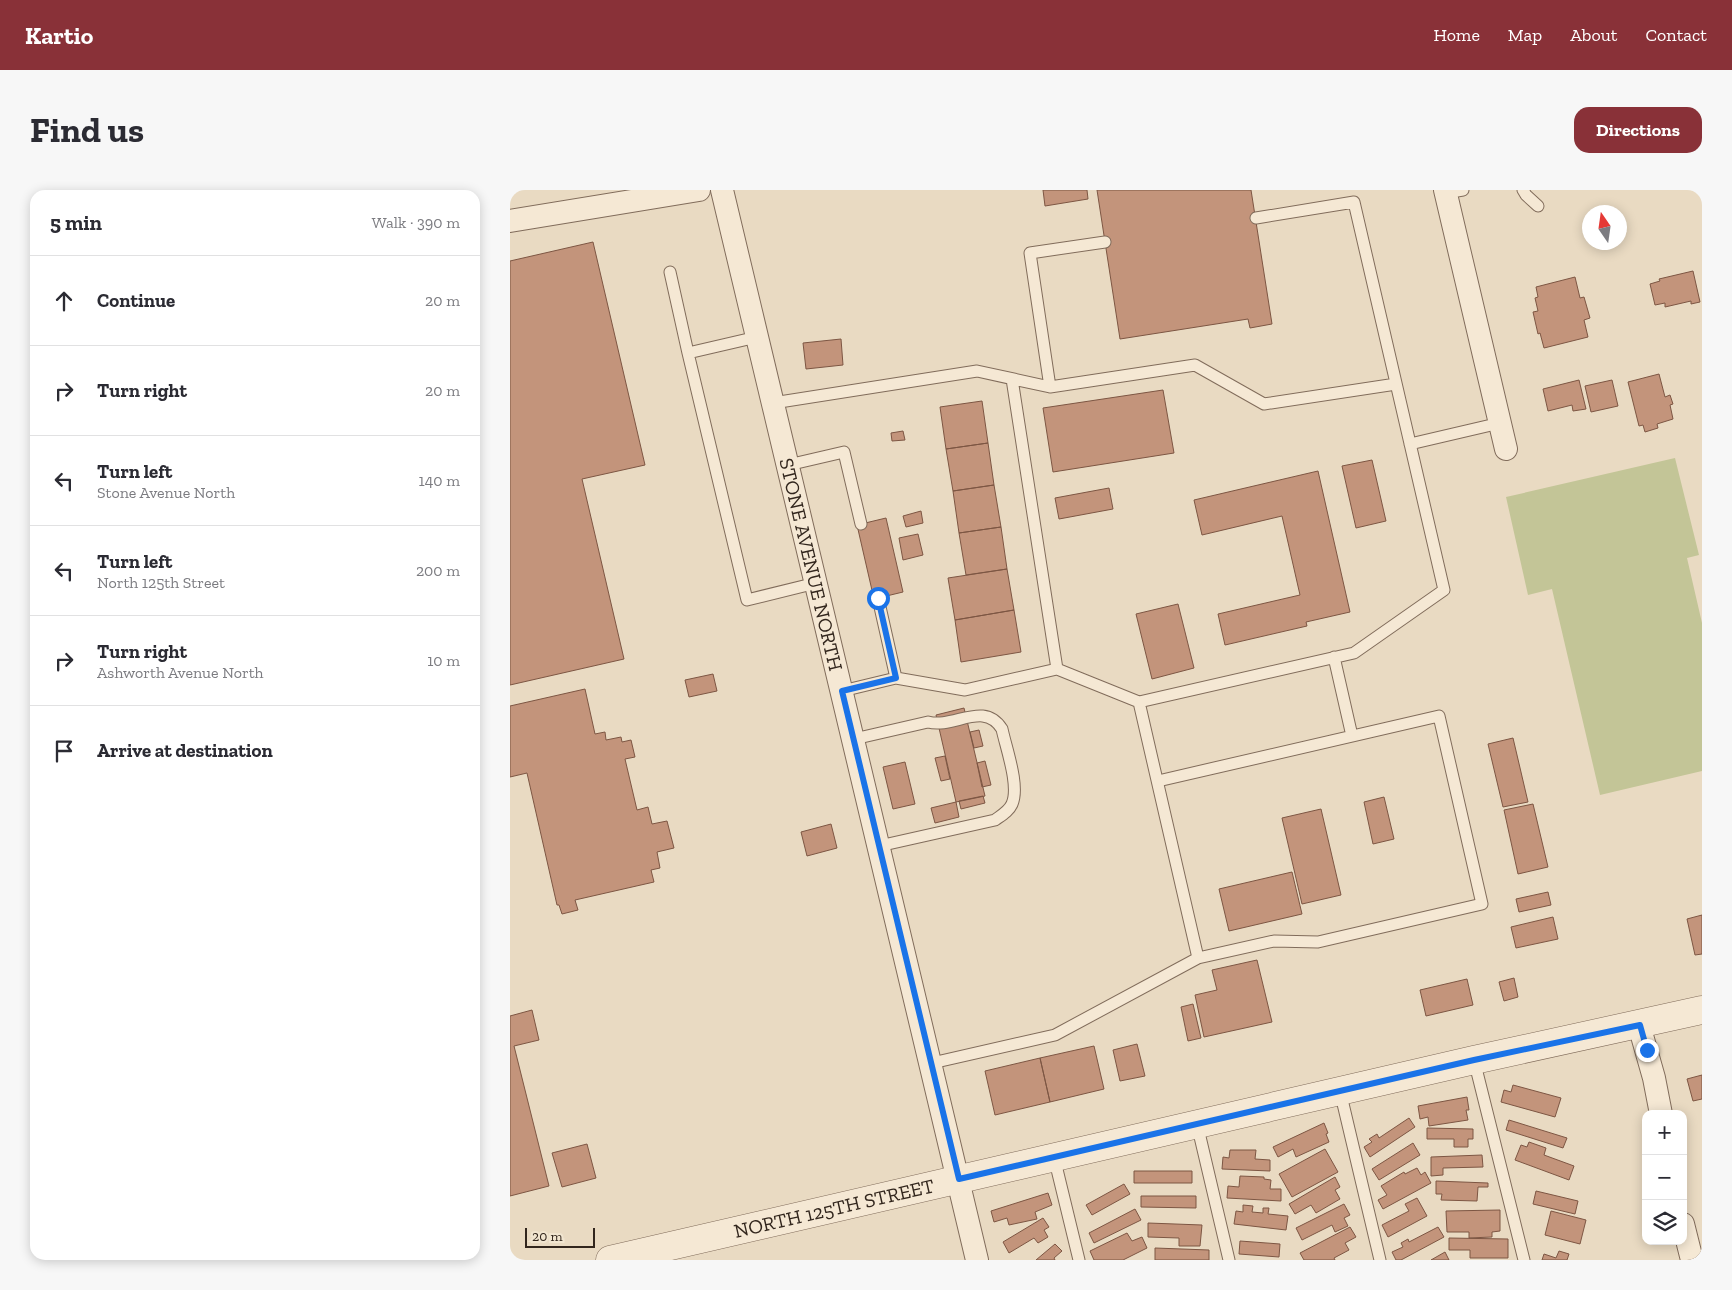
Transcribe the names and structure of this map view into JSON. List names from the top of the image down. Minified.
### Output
{"streets":{"street":["STONE AVENUE NORTH","NORTH 125TH STREET"]},"crossings":[["STONE AVENUE NORTH","NORTH 125TH STREET"]],"scale_bar":"20 m","north":"top","page":{"header":"Kartio","nav":["Home","Map","About","Contact"],"buttons":"Directions","title":"Find us","heading":["5 min","Walk · 390 m"],"list":[["Continue","20 m"],["Turn right","20 m"],["Turn left","Stone Avenue North","140 m"],["Turn left","North 125th Street","200 m"],["Turn right","Ashworth Avenue North","10 m"],"Arrive at destination"],"map_buttons":["+","−"],"scale":"20 m"}}
